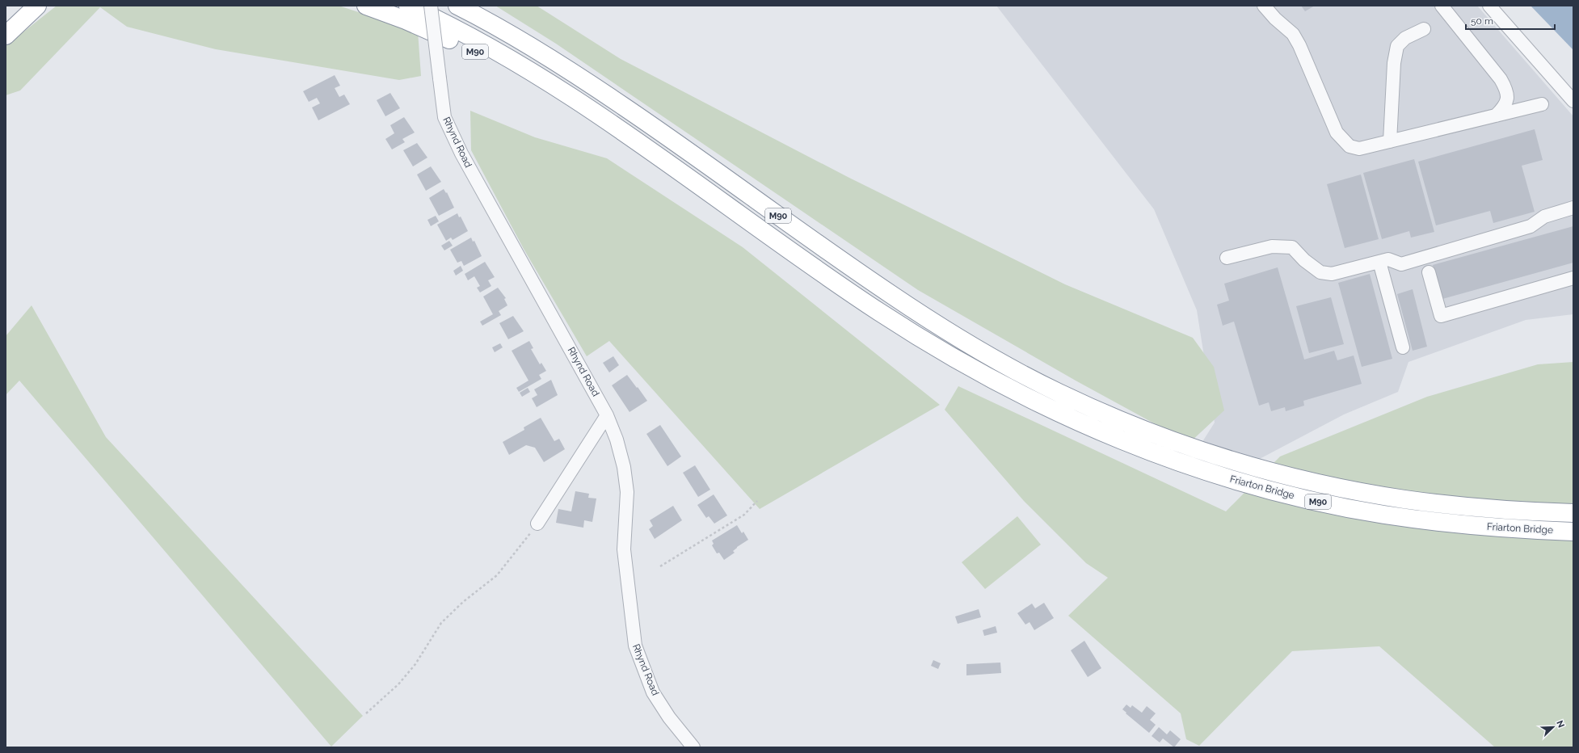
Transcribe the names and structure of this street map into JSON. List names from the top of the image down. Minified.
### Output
{"streets":{"highway":["M90","Friarton Bridge"],"street":["Rhynd Road"]},"crossings":[["M90","Friarton Bridge"]],"scale_bar":"50 m","north":"top right"}
